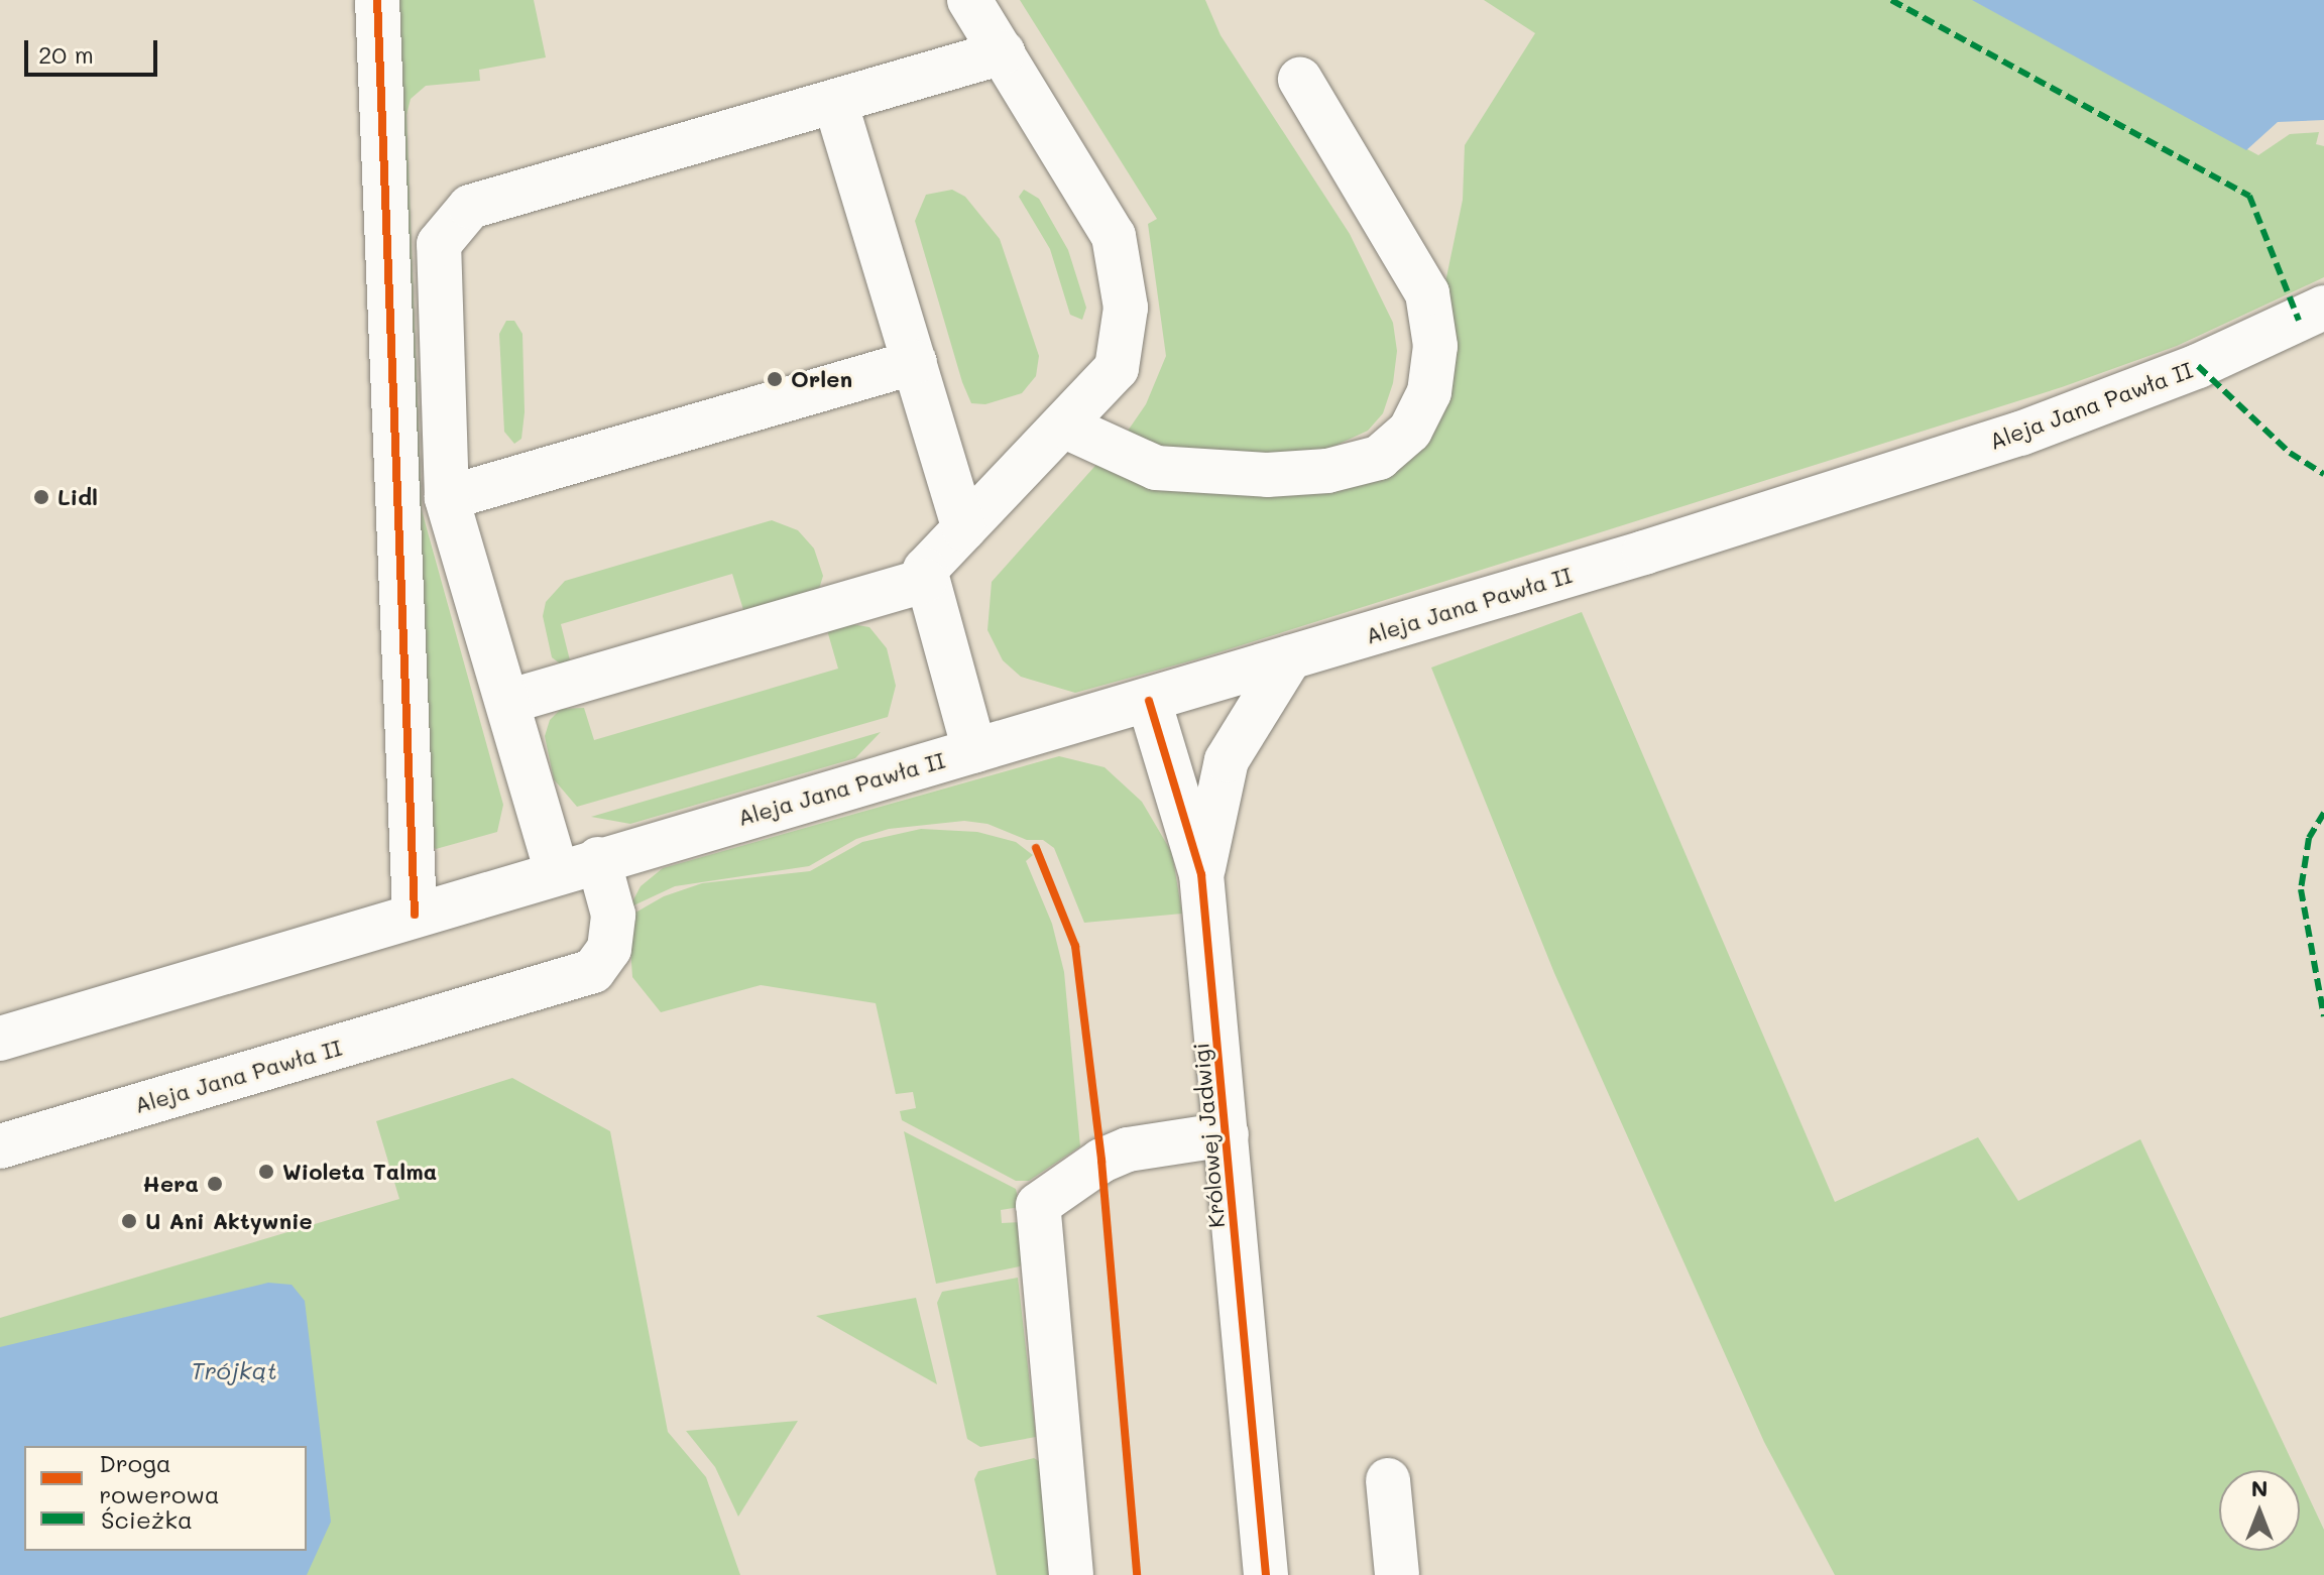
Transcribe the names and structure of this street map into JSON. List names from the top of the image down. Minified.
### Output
{"streets":{"main road":["Aleja Jana Pawła II","Królowej Jadwigi"]},"crossings":[["Aleja Jana Pawła II","Królowej Jadwigi"]],"water":["Trójkąt"],"places":["Orlen","Lidl","Wioleta Talma","Hera","U Ani Aktywnie"],"legend":["Droga rowerowa","Ścieżka"],"scale_bar":"20 m","north":"top"}
